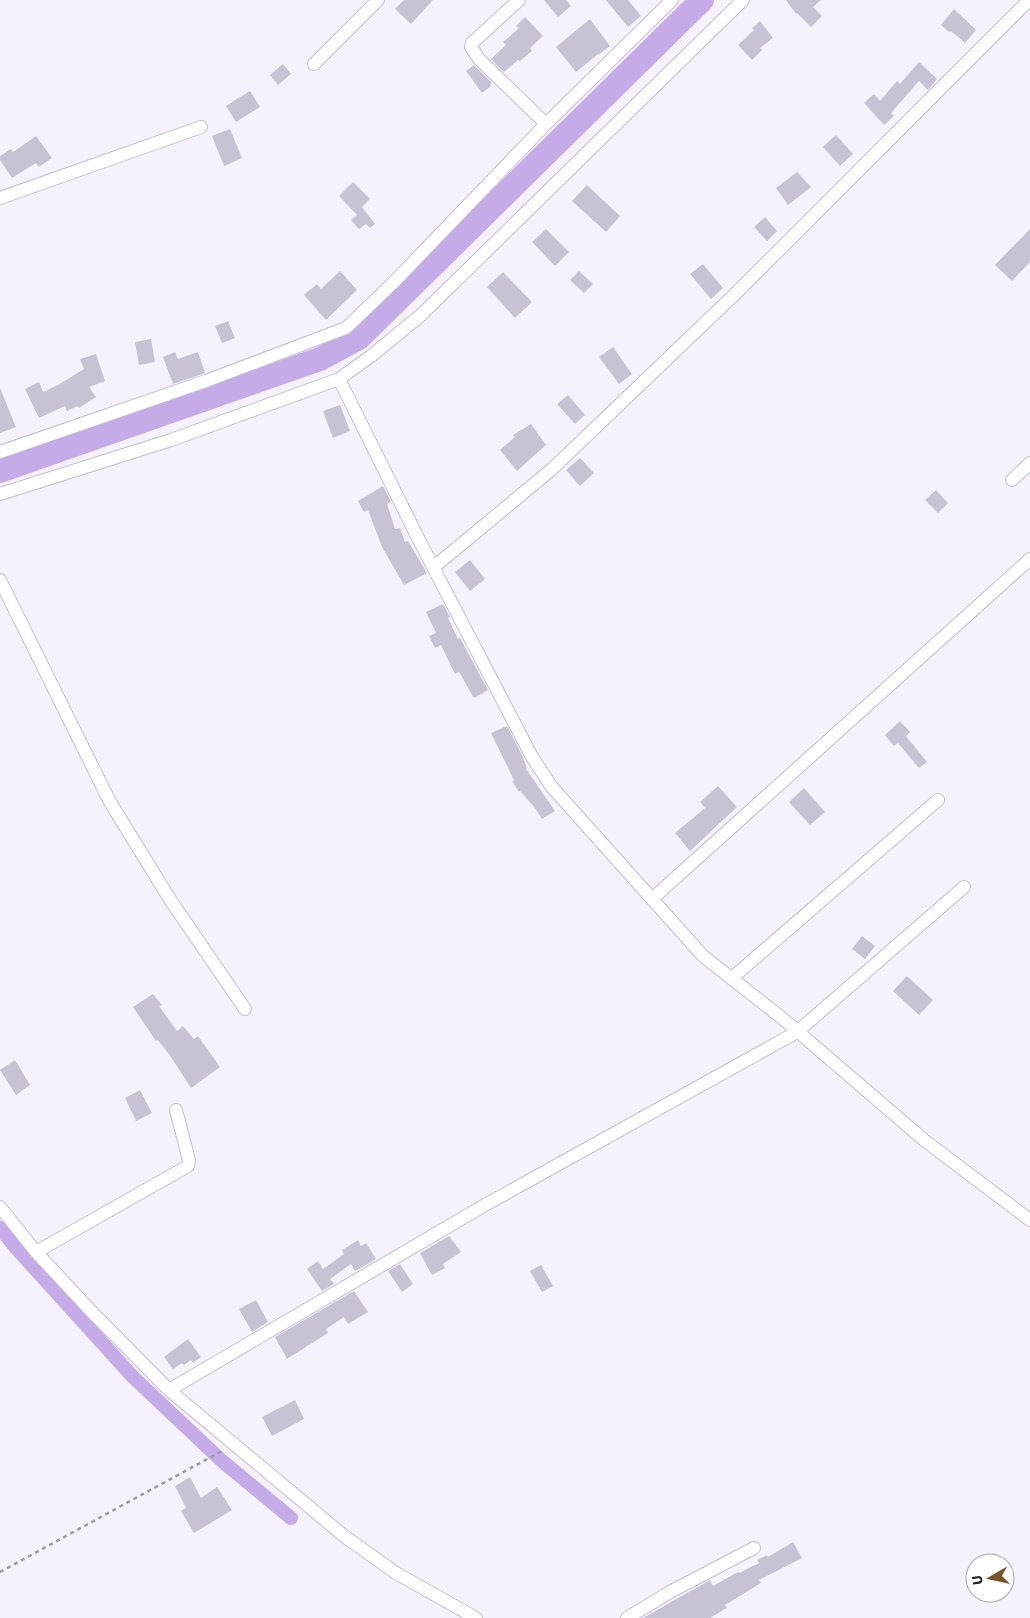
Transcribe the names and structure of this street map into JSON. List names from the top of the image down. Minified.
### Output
{"north":"left"}
